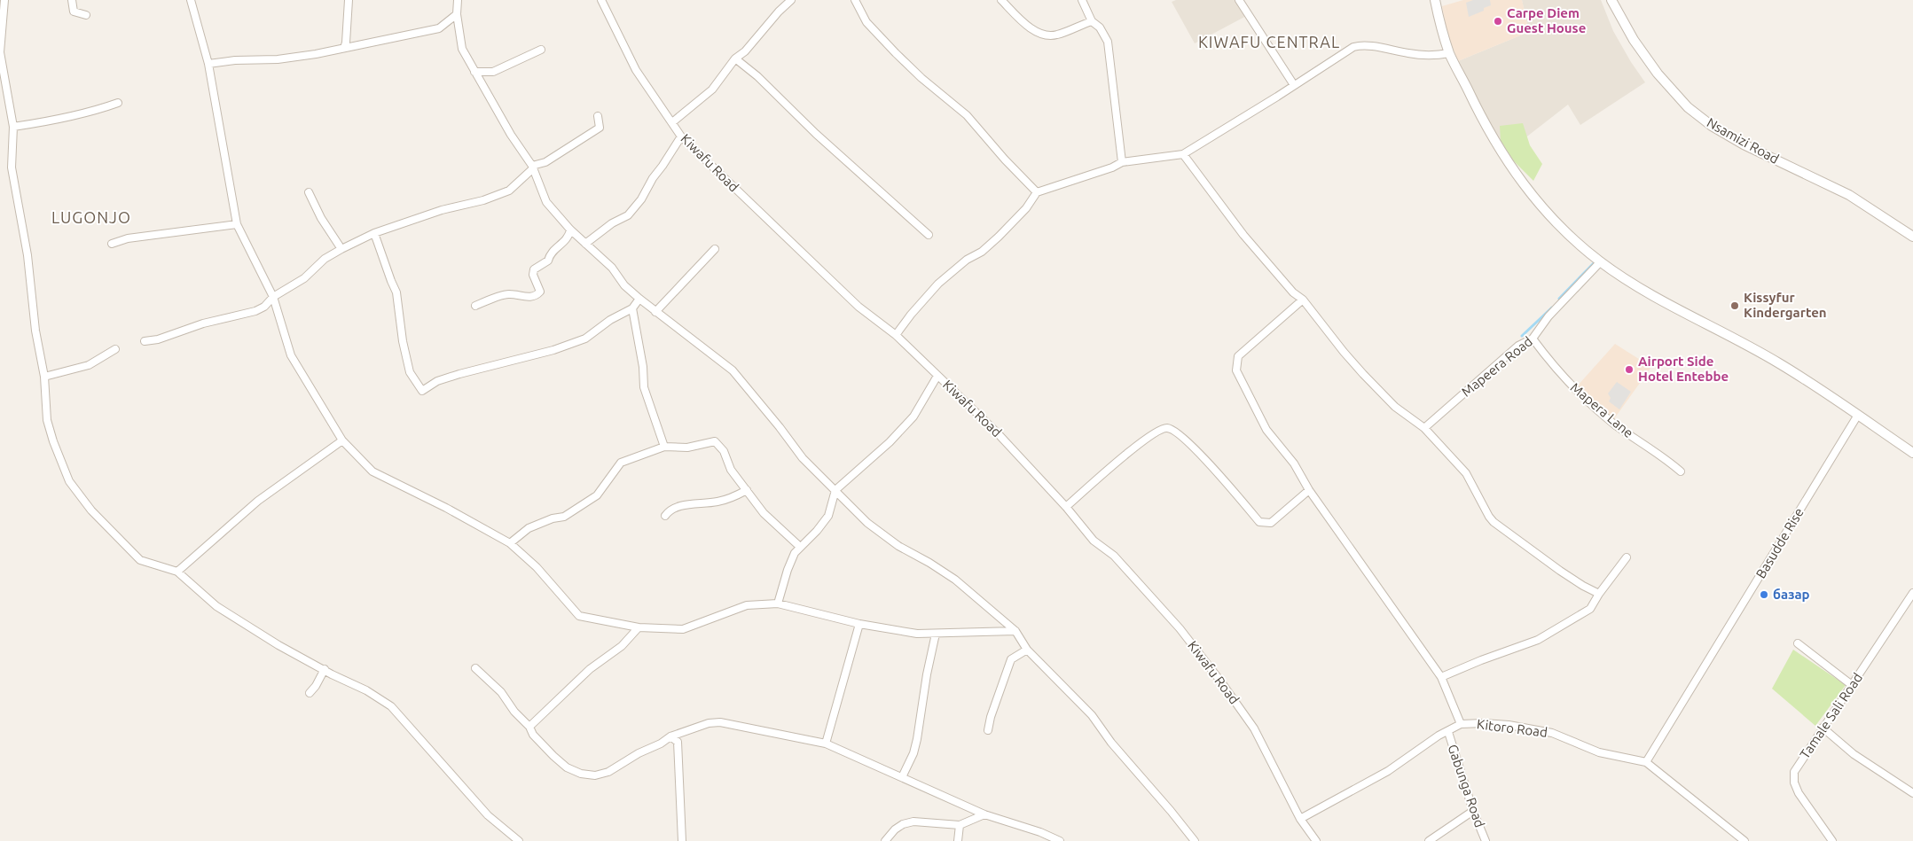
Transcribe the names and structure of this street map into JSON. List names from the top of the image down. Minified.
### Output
{"streets":{"street":["Nsamizi Road","Kiwafu Road","Mapeera Road","Mapera Lane","Basudde Rise","Tamale Sali Road","Kitoro Road","Gabunga Road"]},"crossings":[["Kiwafu Road","Kitoro Road"],["Mapeera Road","Mapera Lane"],["Basudde Rise","Kitoro Road"],["Kitoro Road","Gabunga Road"]],"districts":["KIWAFU CENTRAL","LUGONJO"],"places":["Carpe Diem Guest House","Kissyfur Kindergarten","Airport Side Hotel Entebbe","базар"]}
